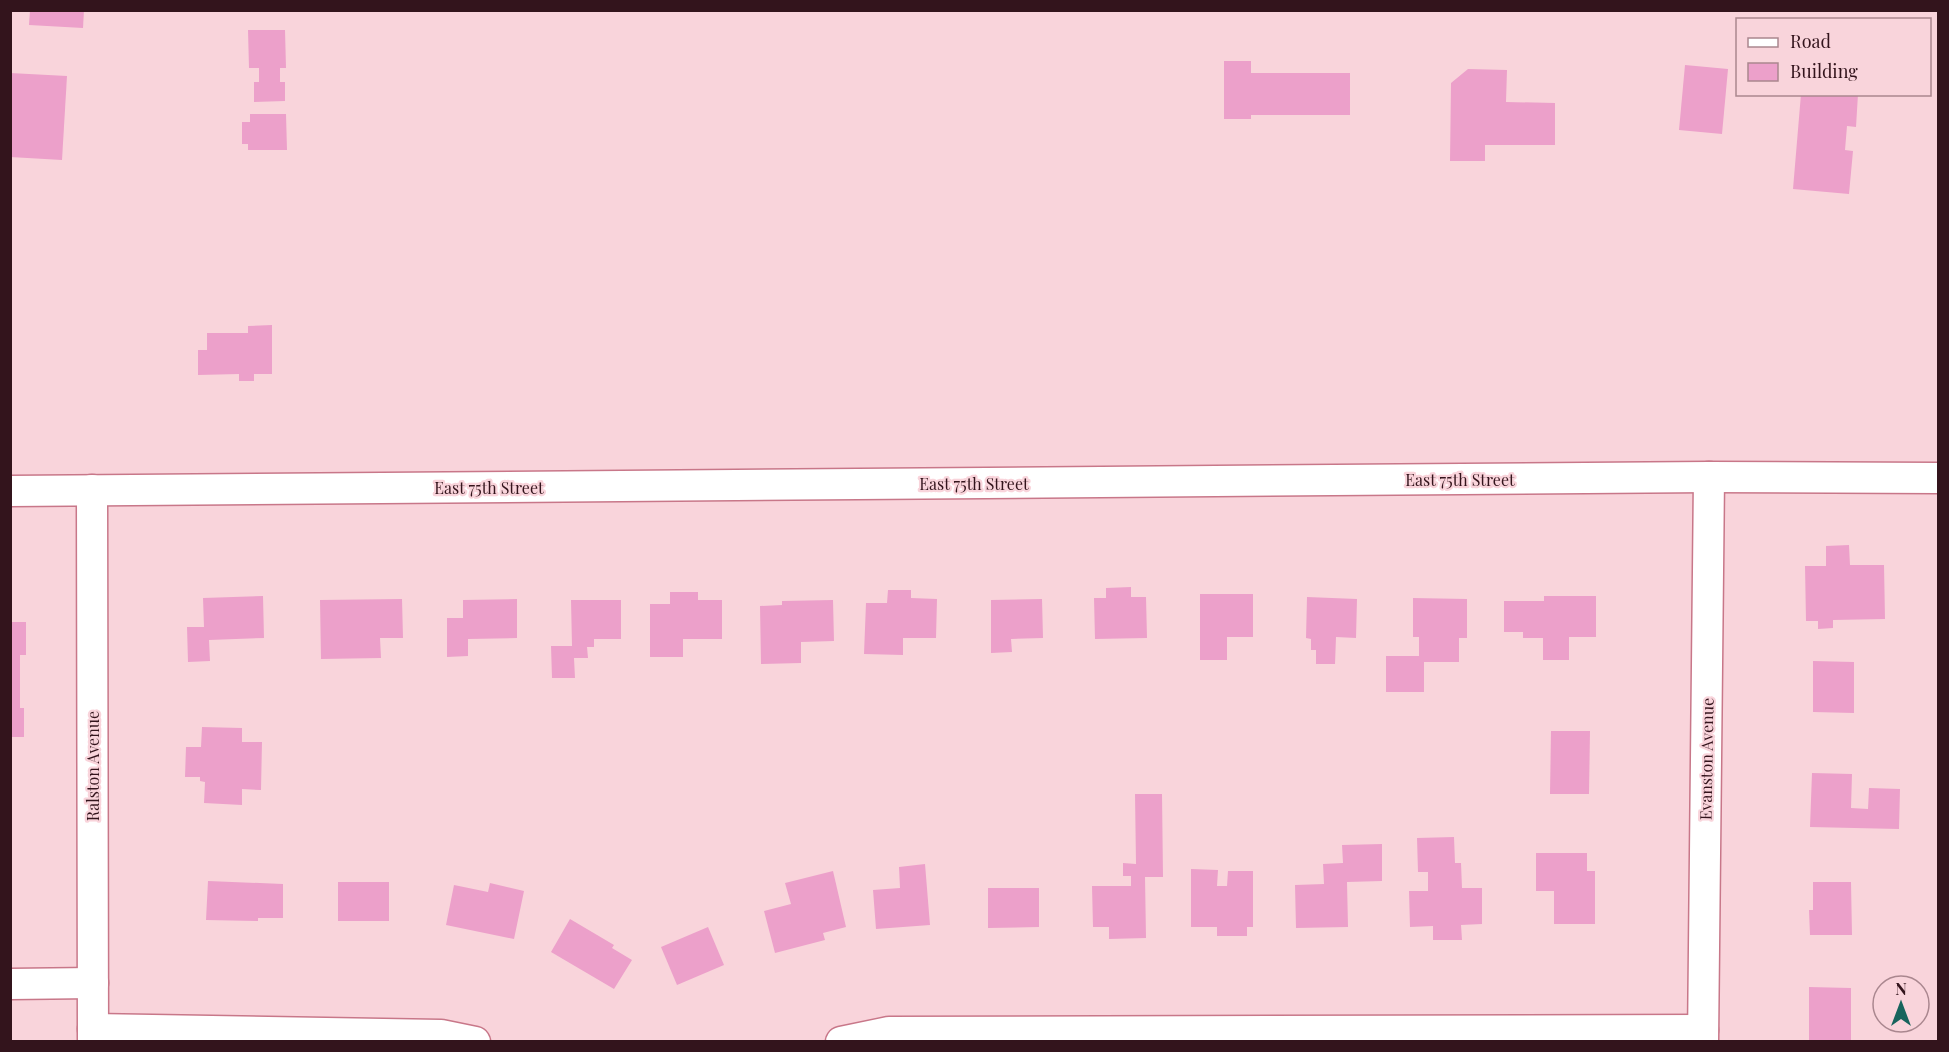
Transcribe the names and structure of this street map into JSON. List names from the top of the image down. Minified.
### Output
{"streets":{"street":["East 75th Street","Evanston Avenue","Ralston Avenue"]},"crossings":[["East 75th Street","Evanston Avenue"],["East 75th Street","Ralston Avenue"]],"legend":["Road","Building"],"north":"top"}
